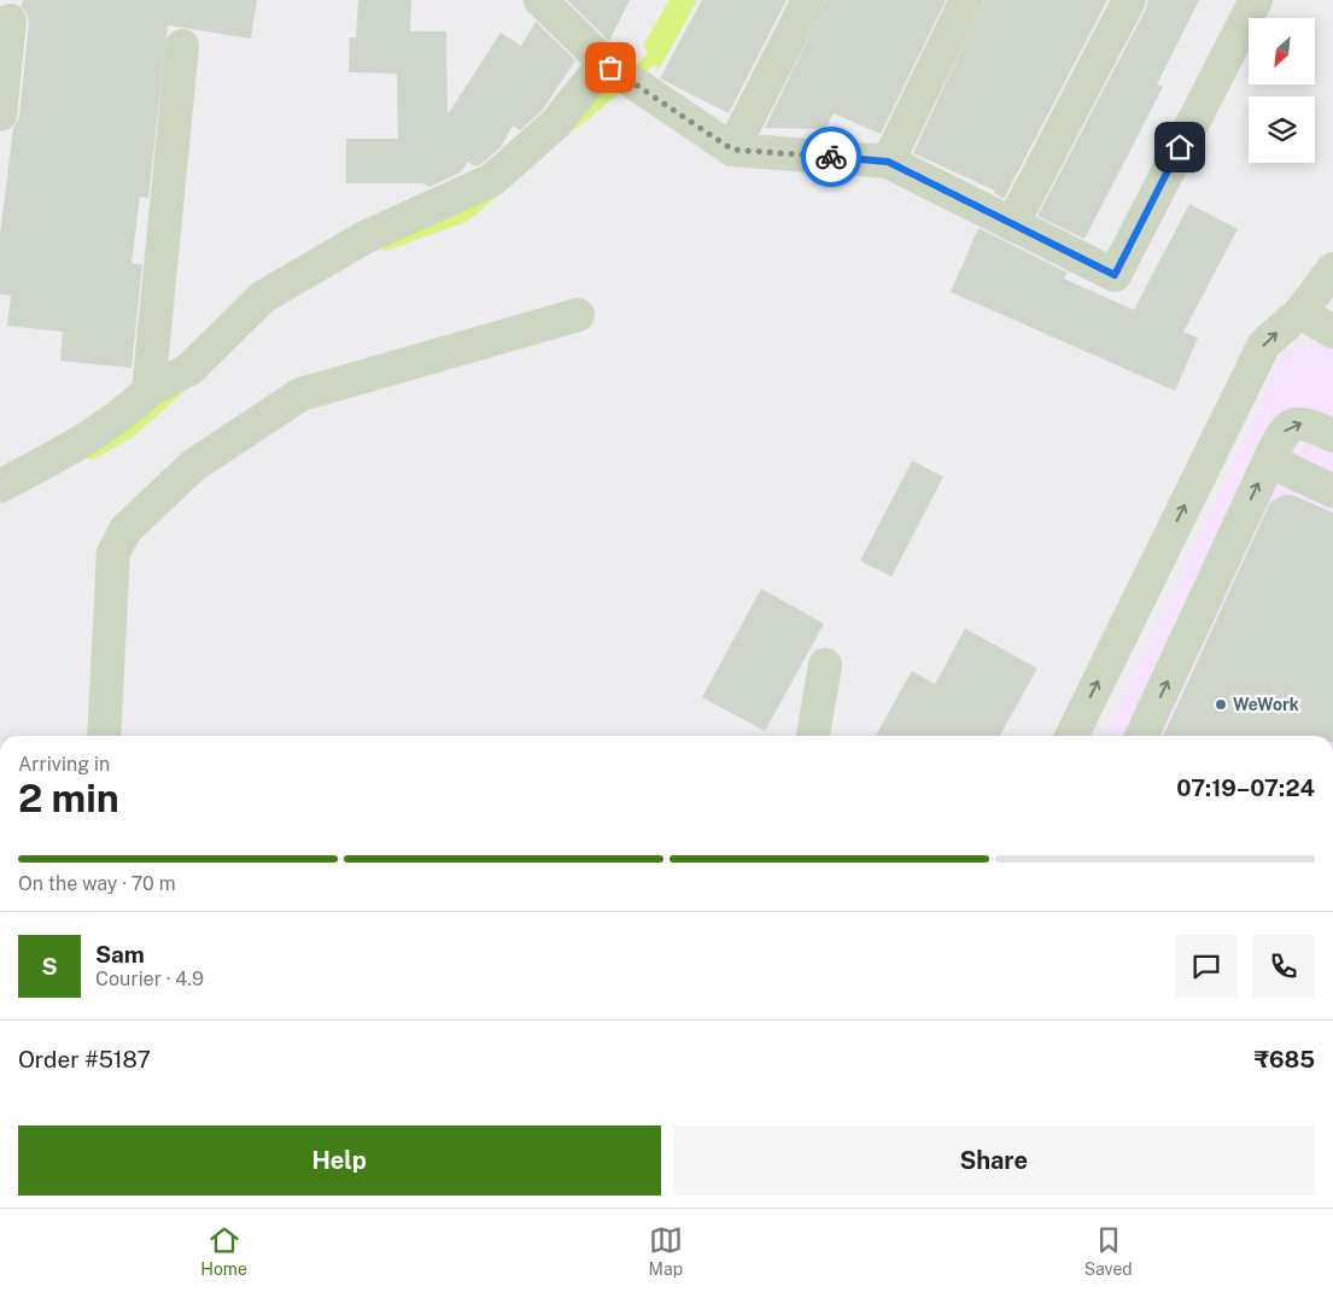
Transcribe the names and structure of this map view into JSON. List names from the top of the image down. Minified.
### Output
{"places":["WeWork"],"north":"bottom left","page":{"heading":["2 min","Arriving in","07:19–07:24"],"panel":["Sam","Courier · 4.9","Order #5187","₹685"],"bar":"On the way · 70 m","round":"S","buttons":["Help","Share"],"tabs":["Home","Map","Saved"]}}
